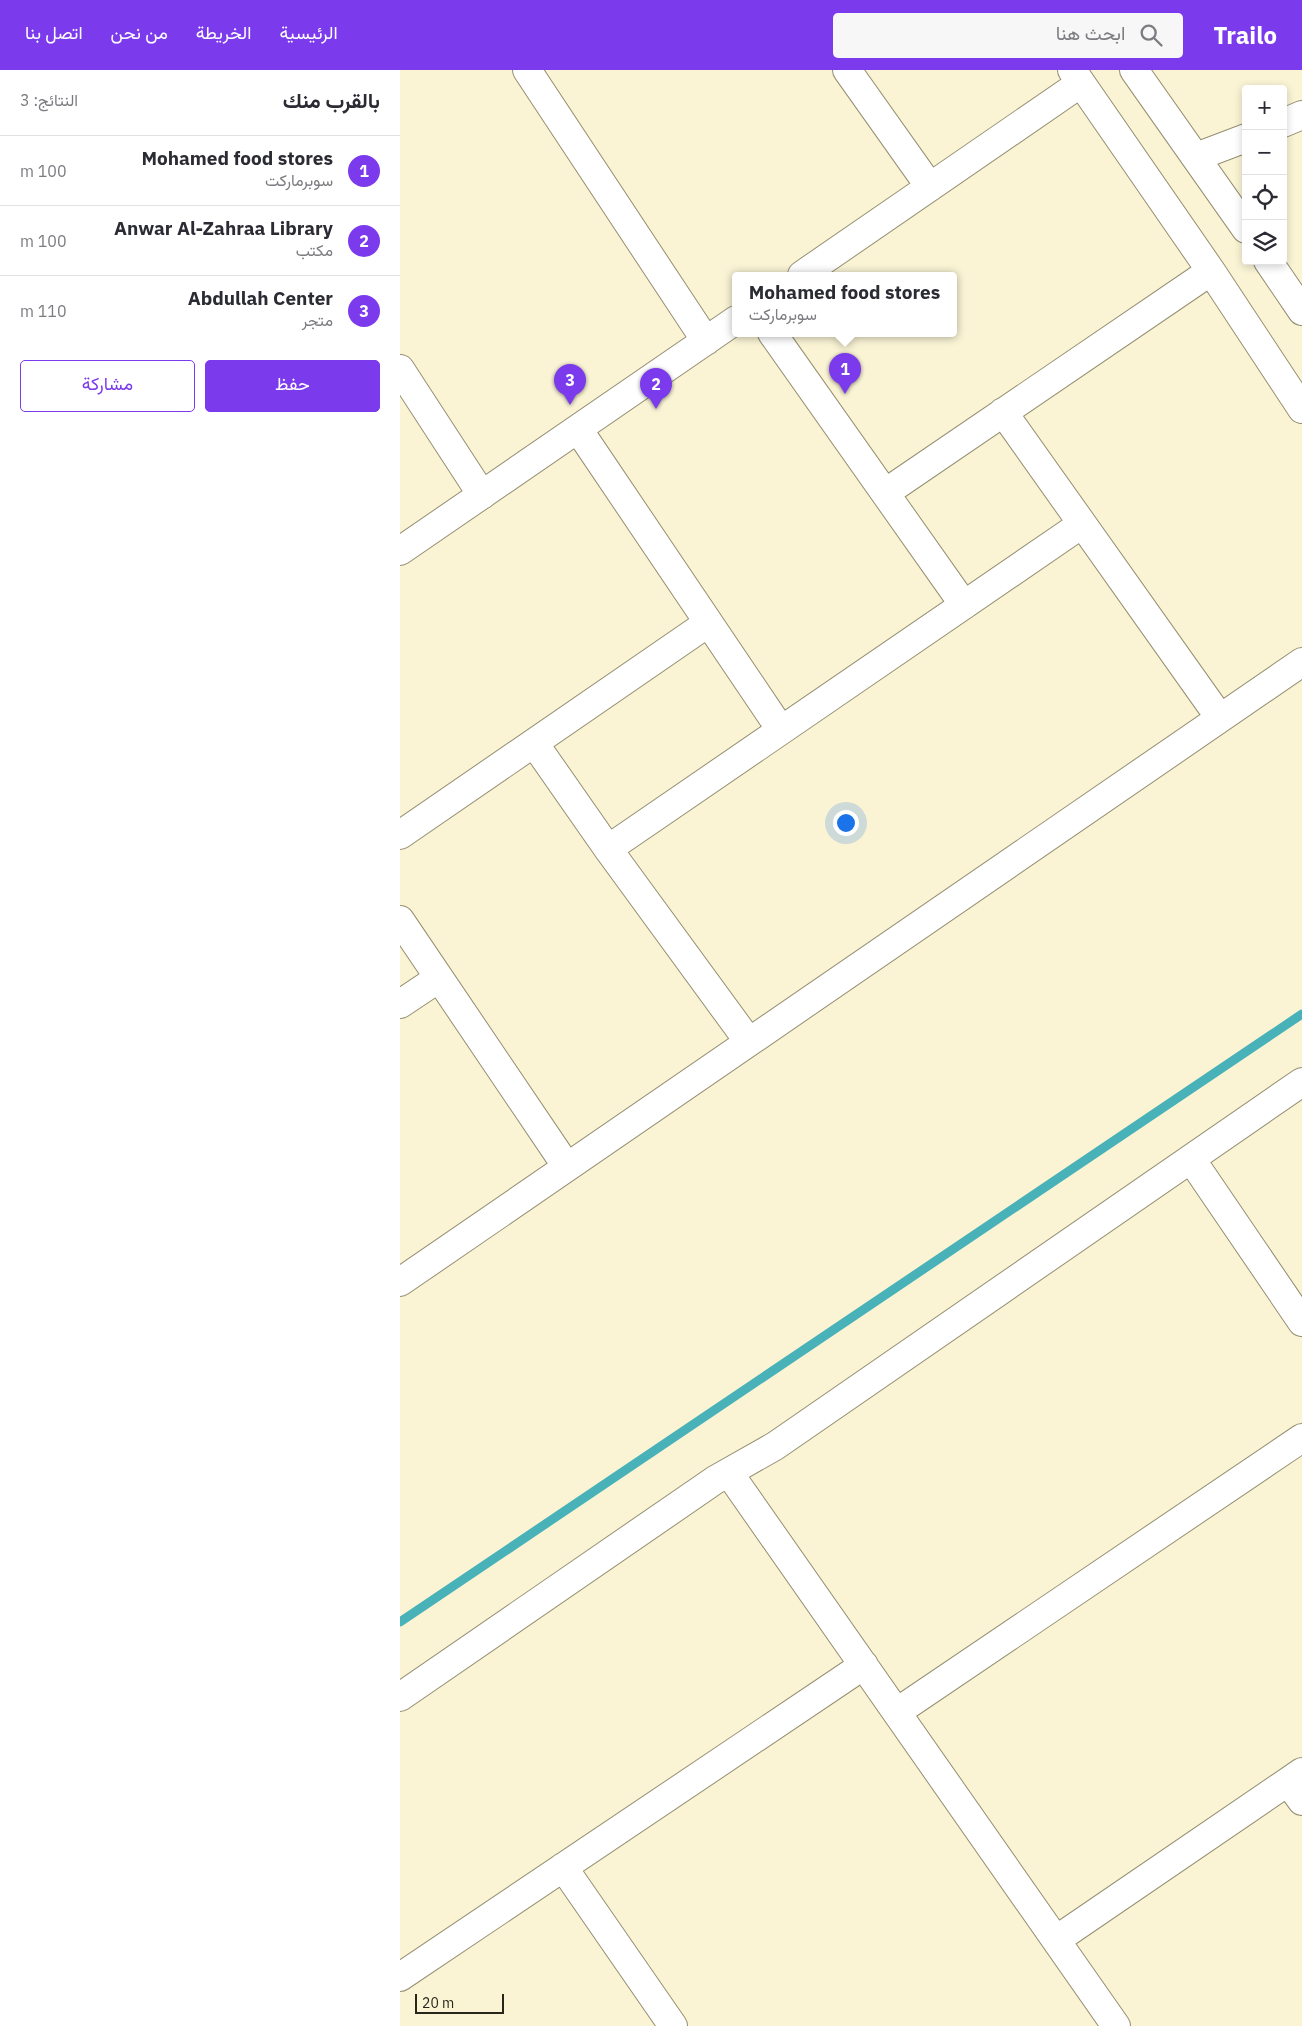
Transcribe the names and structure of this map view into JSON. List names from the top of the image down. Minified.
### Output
{"scale_bar":"20 m","page":{"header":"Trailo","search":"ابحث هنا","nav":["الرئيسية","الخريطة","من نحن","اتصل بنا"],"heading":["بالقرب منك","النتائج: 3"],"map_buttons":["+","−"],"list":[{"mark":"1","name":"Mohamed food stores","note":"سوبرماركت","value":"100 m"},{"mark":"2","name":"Anwar Al-Zahraa Library","note":"مكتب","value":"100 m"},{"mark":"3","name":"Abdullah Center","note":"متجر","value":"110 m"}],"popup":["Mohamed food stores","سوبرماركت"],"buttons":["حفظ","مشاركة"],"pins":["1","3","2"],"scale":"20 m"}}
